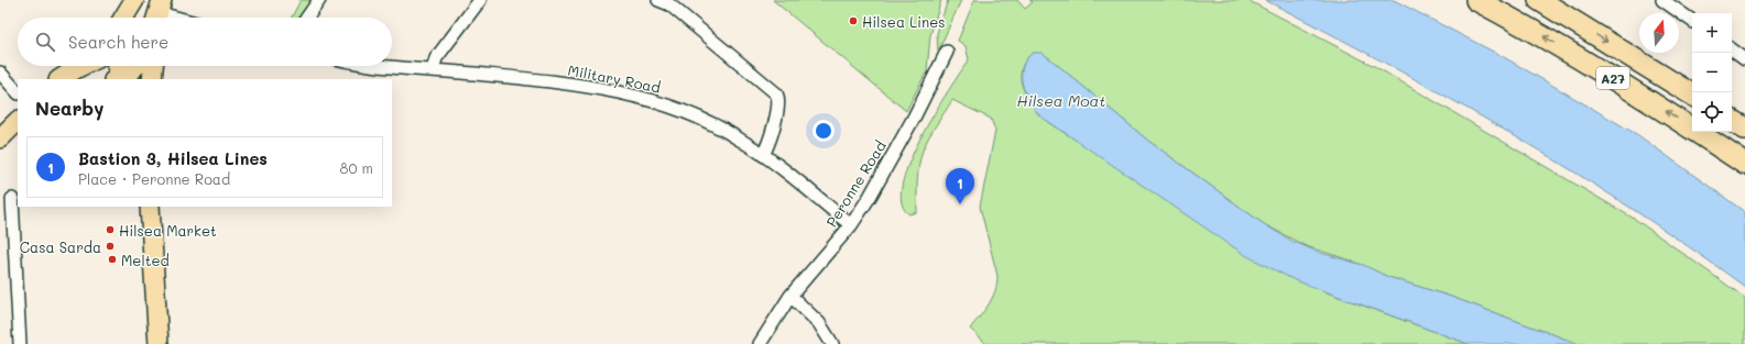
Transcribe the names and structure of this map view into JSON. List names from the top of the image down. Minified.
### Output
{"streets":{"highway":["A27"],"street":["Military Road","Peronne Road"]},"crossings":[["Military Road","Peronne Road"]],"water":["Hilsea Moat"],"places":["Hilsea Lines","Hilsea Market","Casa Sarda","Melted"],"north":"top","page":{"map_buttons":["+","−"],"search":"Search here","heading":"Nearby","list":[{"mark":"1","name":"Bastion 3, Hilsea Lines","note":"Place · Peronne Road","value":"80 m"}],"pins":"1"}}
